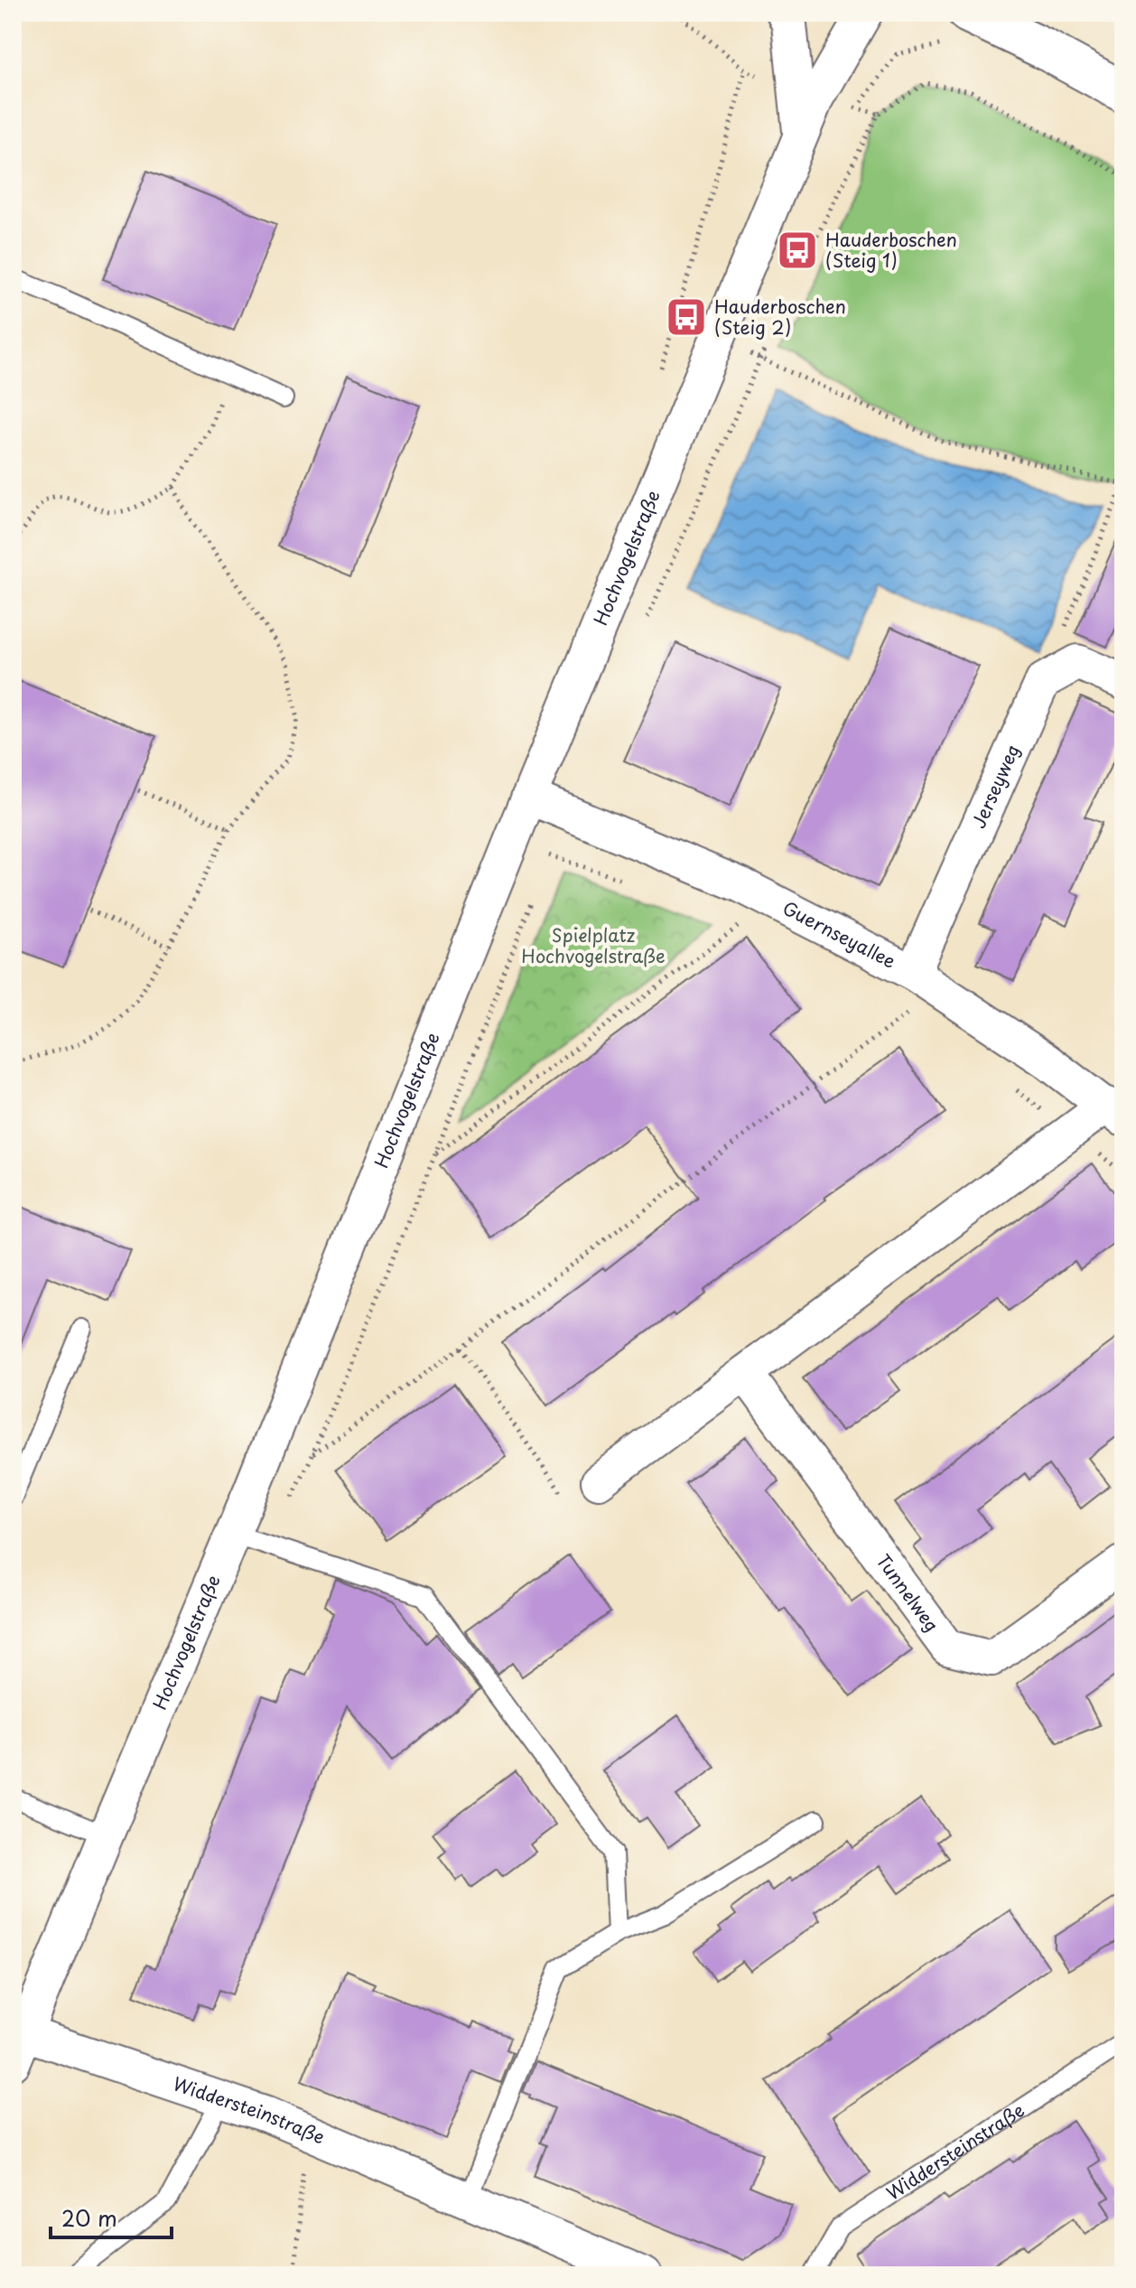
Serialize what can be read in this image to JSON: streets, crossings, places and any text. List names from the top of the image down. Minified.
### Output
{"streets":{"street":["Hochvogelstraße","Jerseyweg","Guernseyallee","Tunnelweg","Widdersteinstraße"]},"crossings":[["Hochvogelstraße","Guernseyallee"],["Hochvogelstraße","Widdersteinstraße"],["Jerseyweg","Guernseyallee"]],"parks":["Spielplatz Hochvogelstraße"],"places":{"bus stop":["Hauderboschen (Steig 1)","Hauderboschen (Steig 2)"]},"scale_bar":"20 m"}
